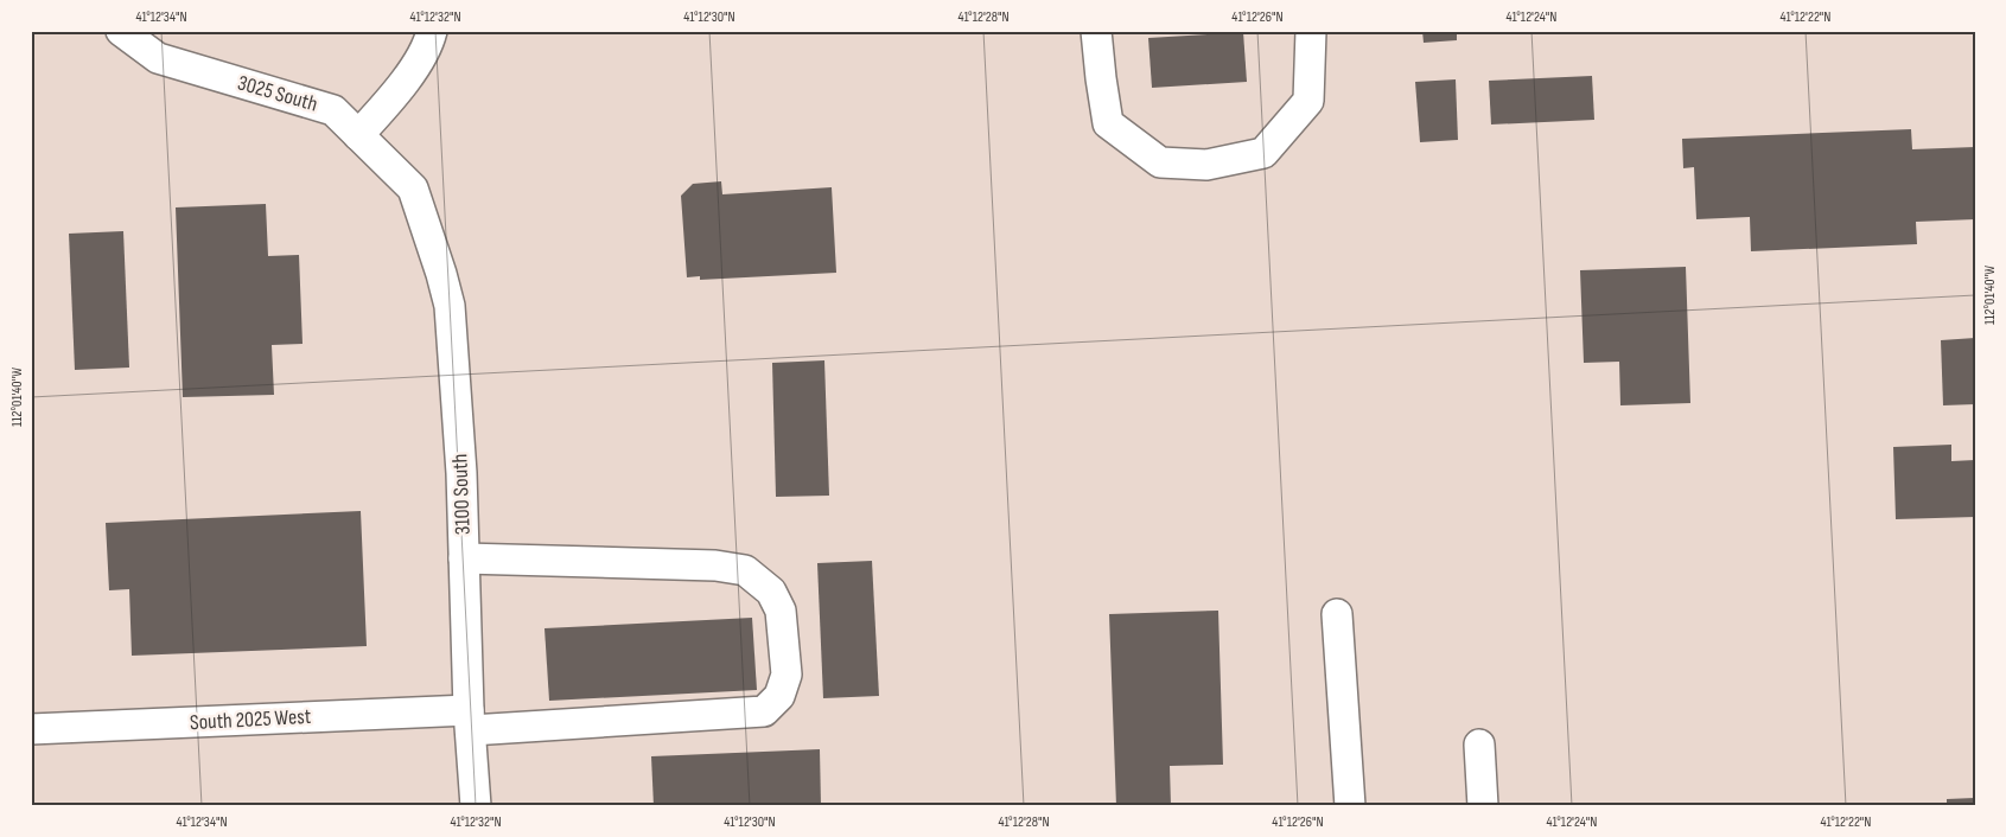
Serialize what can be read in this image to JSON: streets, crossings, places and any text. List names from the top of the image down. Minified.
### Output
{"streets":{"street":["3025 South","3100 South","South 2025 West"]},"crossings":[["3025 South","3100 South"],["3100 South","South 2025 West"]],"coordinates":["41°12'34\"N","41°12'32\"N","41°12'30\"N","41°12'28\"N","41°12'26\"N","41°12'24\"N","41°12'22\"N","112°01'40\"W"]}
